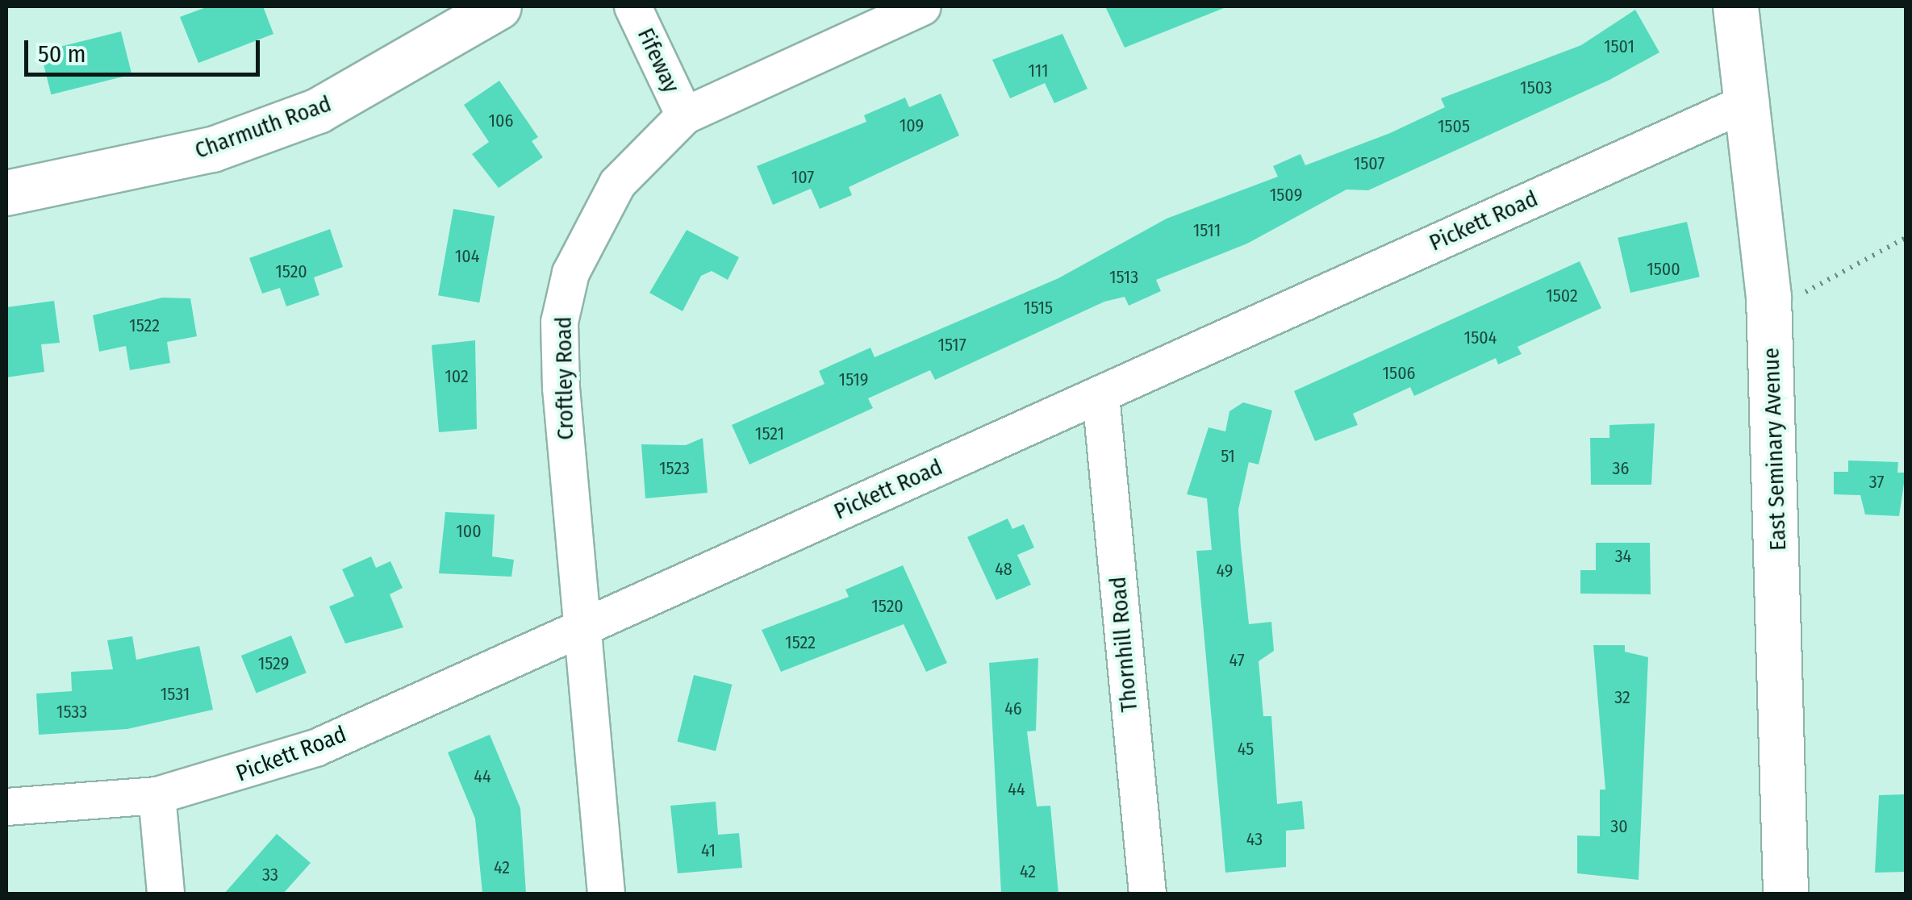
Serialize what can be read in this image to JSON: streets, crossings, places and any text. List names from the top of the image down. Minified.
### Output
{"streets":{"street":["Fifeway","Charmuth Road","Pickett Road","Croftley Road","East Seminary Avenue","Thornhill Road"]},"crossings":[["Fifeway","Croftley Road"],["Pickett Road","Croftley Road"],["Pickett Road","East Seminary Avenue"],["Pickett Road","Thornhill Road"]],"house_numbers":["1501","111","1503","106","109","1505","1507","107","1509","1511","104","1500","1520","1513","1502","1515","1522","1504","1517","1506","102","1519","1521","51","1523","36","37","100","34","48","49","1520","1522","47","1529","1531","32","46","1533","45","44","44","30","43","41","42","42","33"],"scale_bar":"50 m"}
